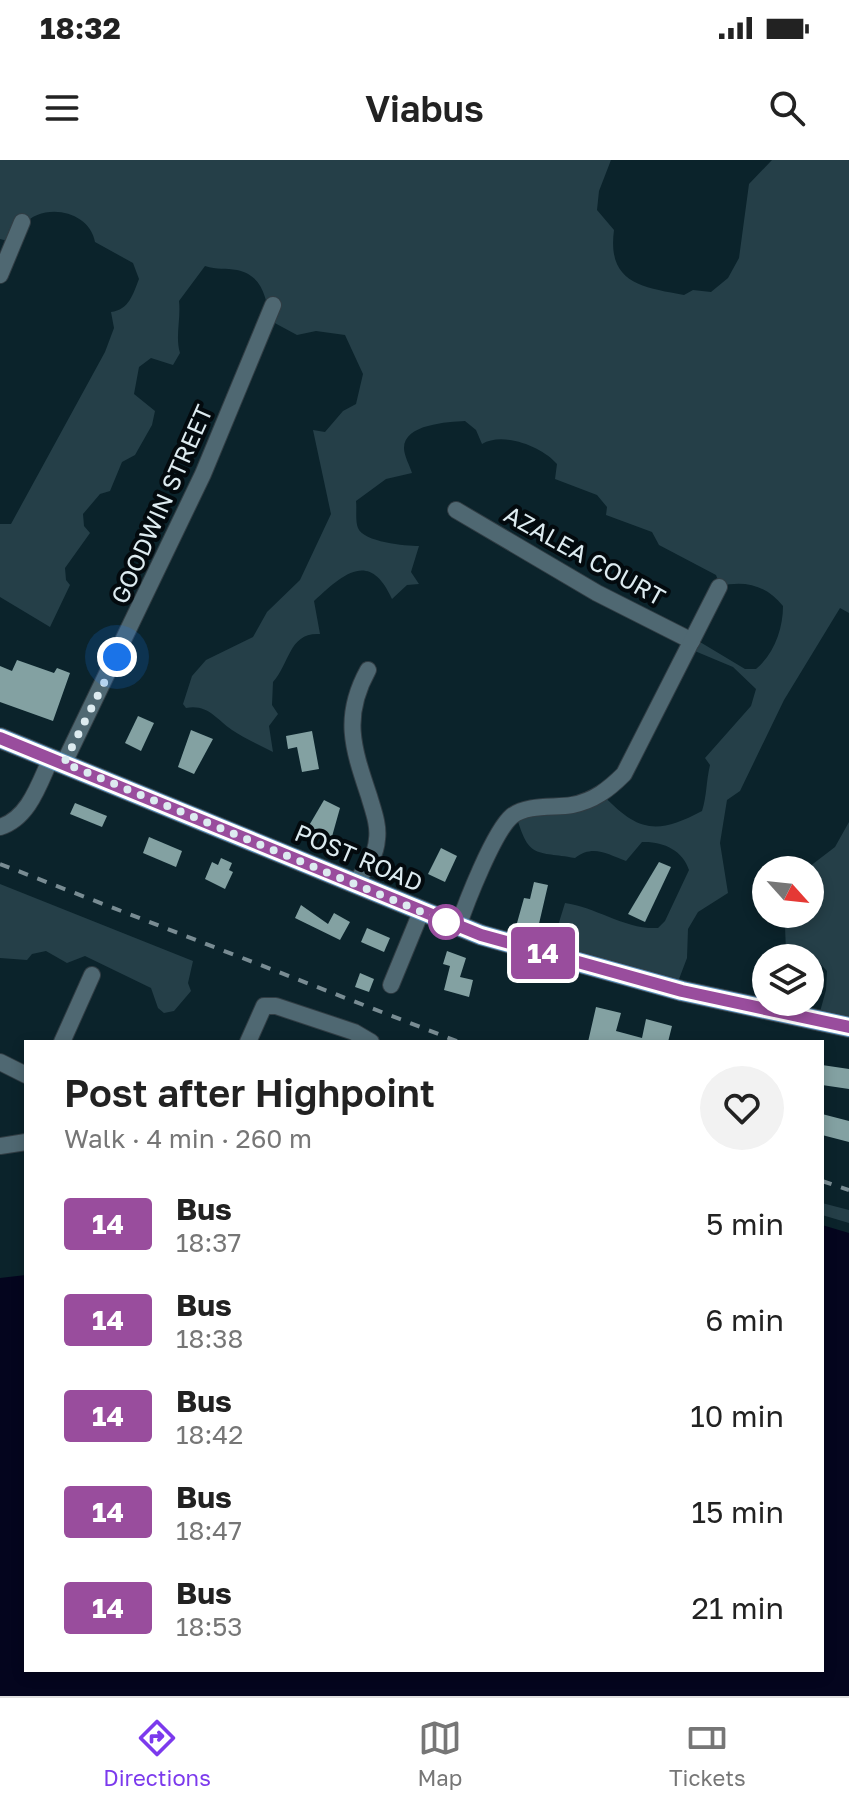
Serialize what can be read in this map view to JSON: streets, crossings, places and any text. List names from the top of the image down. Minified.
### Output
{"streets":{"main road":["POST ROAD"],"street":["GOODWIN STREET","AZALEA COURT"]},"crossings":[["GOODWIN STREET","POST ROAD"]],"lines":["bus line 14"],"north":"bottom right","page":{"status":"18:32","header":"Viabus","on_map":"14","heading":["Post after Highpoint","Walk · 4 min · 260 m"],"list":[{"mark":"14","name":"Bus","note":"18:37","value":"5 min"},{"mark":"14","name":"Bus","note":"18:38","value":"6 min"},{"mark":"14","name":"Bus","note":"18:42","value":"10 min"},{"mark":"14","name":"Bus","note":"18:47","value":"15 min"},{"mark":"14","name":"Bus","note":"18:53","value":"21 min"}],"tabs":["Directions","Map","Tickets"]}}
